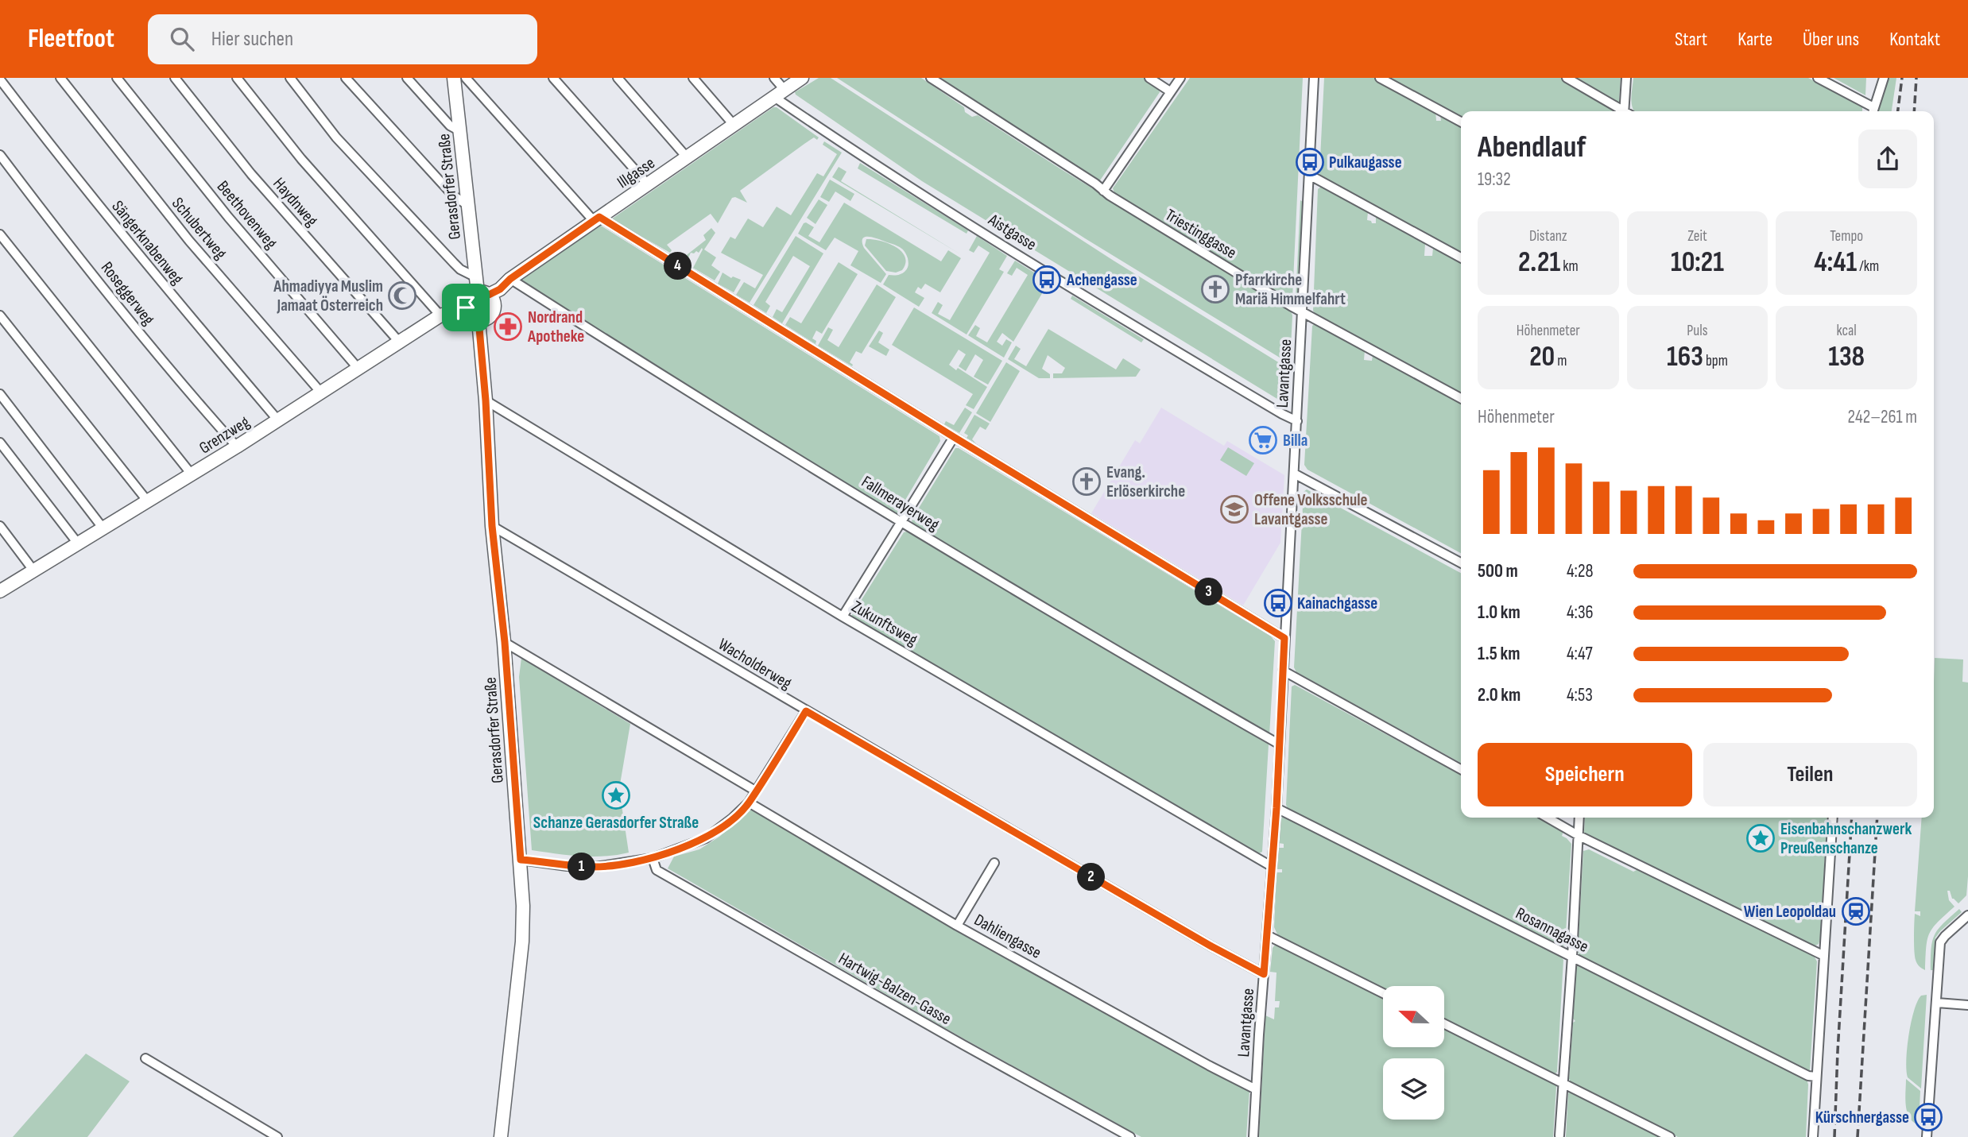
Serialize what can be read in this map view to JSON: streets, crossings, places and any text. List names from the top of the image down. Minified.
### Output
{"streets":{"main road":["Illgasse","Gerasdorfer Straße","Grenzweg"],"street":["Haydnweg","Beethovenweg","Schubertweg","Aistgasse","Triestinggasse","Sängerknabenweg","Roseggerweg","Lavantgasse","Fallmerayerweg","Zukunftsweg","Wacholderweg","Rosannagasse","Dahliengasse","Hartwig-Balzen-Gasse"]},"crossings":[["Illgasse","Gerasdorfer Straße"],["Illgasse","Aistgasse"],["Illgasse","Grenzweg"],["Illgasse","Fallmerayerweg"],["Gerasdorfer Straße","Grenzweg"],["Gerasdorfer Straße","Zukunftsweg"],["Gerasdorfer Straße","Wacholderweg"],["Haydnweg","Grenzweg"],["Beethovenweg","Grenzweg"],["Schubertweg","Grenzweg"],["Aistgasse","Lavantgasse"],["Triestinggasse","Lavantgasse"],["Sängerknabenweg","Grenzweg"],["Roseggerweg","Grenzweg"],["Lavantgasse","Fallmerayerweg"],["Lavantgasse","Zukunftsweg"],["Lavantgasse","Wacholderweg"],["Lavantgasse","Rosannagasse"],["Lavantgasse","Dahliengasse"]],"places":{"bus stop":["Pulkaugasse","Achengasse","Kainachgasse","Kürschnergasse"],"church":["Pfarrkirche Mariä Himmelfahrt","Evang. Erlöserkirche"],"mosque":["Ahmadiyya Muslim Jamaat Österreich"],"pharmacy":["Nordrand Apotheke"],"supermarket":["Billa"],"school or university":["Offene Volksschule Lavantgasse"],"place":["Schanze Gerasdorfer Straße","Eisenbahnschanzwerk Preußenschanze"],"station":["Wien Leopoldau"]},"north":"left","page":{"header":"Fleetfoot","search":"Hier suchen","nav":["Start","Karte","Über uns","Kontakt"],"heading":["Abendlauf","19:32"],"stats":[["Distanz","2.21 km"],["Zeit","10:21"],["Tempo","4:41 /km"],["Höhenmeter","20 m"],["Puls","163 bpm"],["kcal","138"]],"pins":["4","3","1","2"],"chart":["Höhenmeter","242–261 m"],"list":[{"name":"500 m","note":"4:28"},{"name":"1.0 km","note":"4:36"},{"name":"1.5 km","note":"4:47"},{"name":"2.0 km","note":"4:53"}],"buttons":["Speichern","Teilen"]}}
